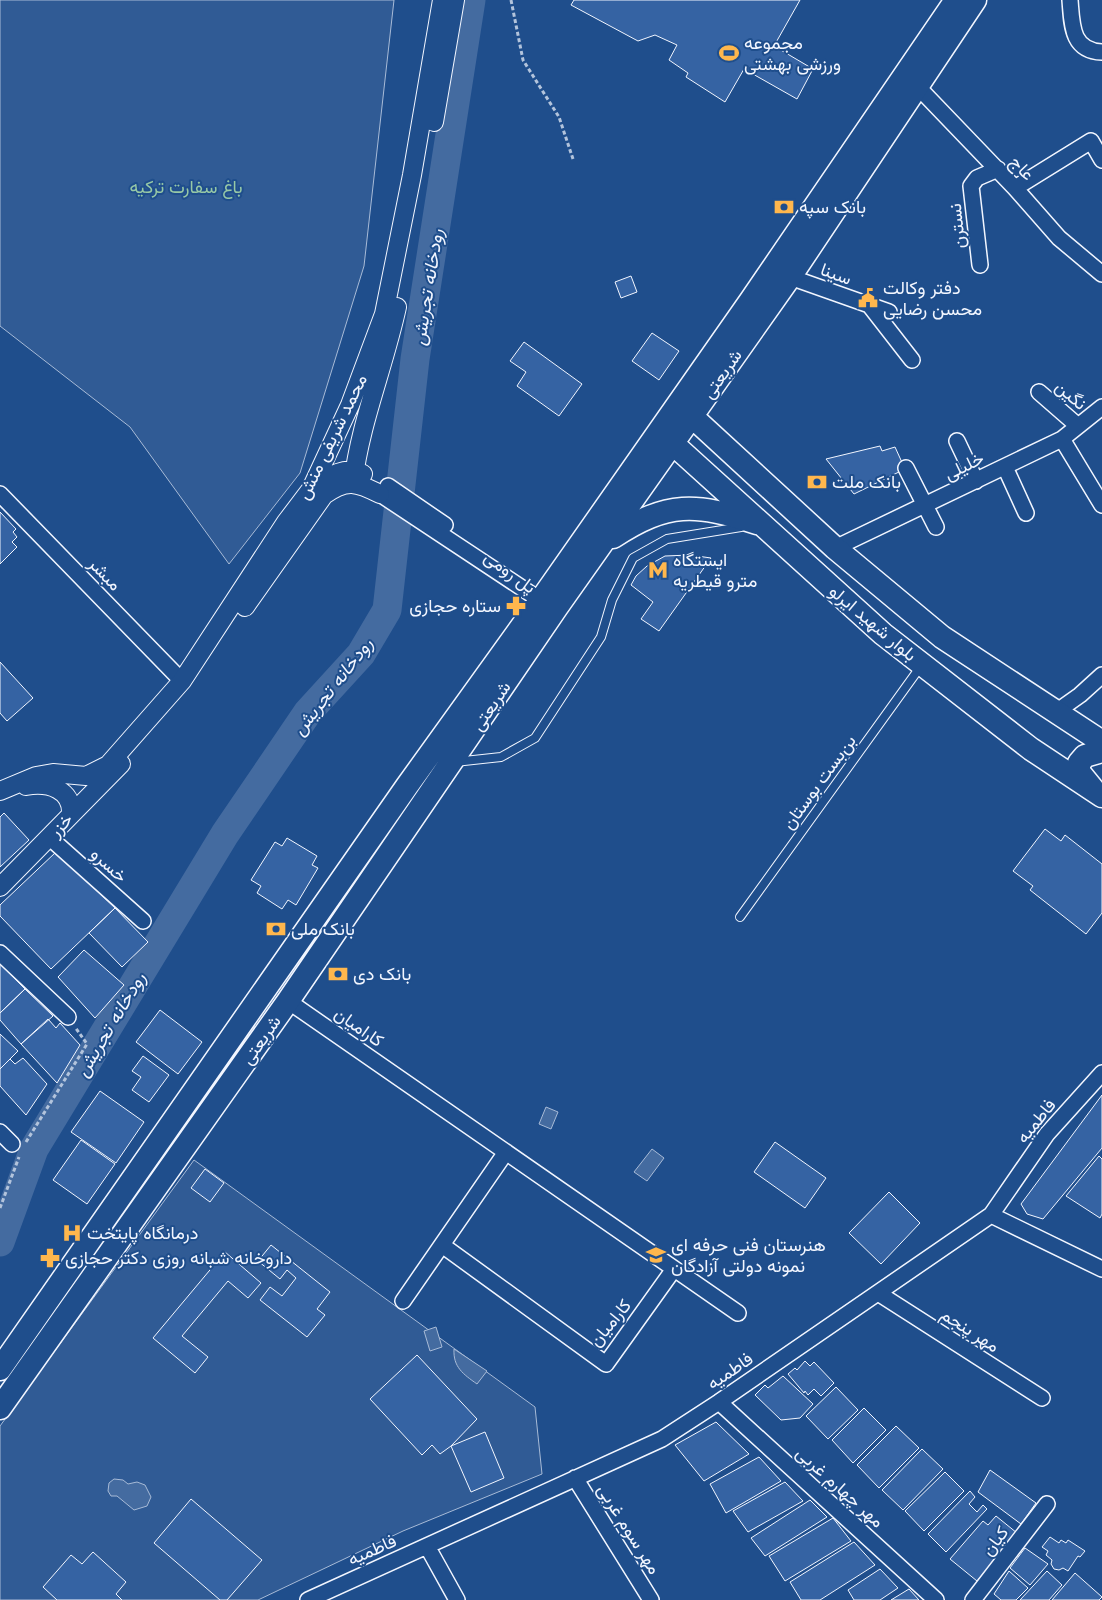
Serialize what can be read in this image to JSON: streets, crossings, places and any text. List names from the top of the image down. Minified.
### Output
{"streets":{"main road":["شریعتی","بلوار شهید ایرلو"],"street":["عاج","نسترن","سینا","نگین","محمد شریفی منش","خلیلی","پل رومی","مبشر","خزر","خسرو","کارامیان","فاطمیه","مهر پنجم","مهر چهارم غربی","مهر سوم غربی","کیان"],"lane":["بن‌بست بوستان"]},"crossings":[["عاج","نسترن"],["عاج","شریعتی"],["سینا","شریعتی"],["شریعتی","پل رومی"],["شریعتی","بلوار شهید ایرلو"],["شریعتی","کارامیان"],["نگین","خلیلی"],["محمد شریفی منش","پل رومی"],["محمد شریفی منش","مبشر"],["محمد شریفی منش","خزر"],["خلیلی","بلوار شهید ایرلو"],["بلوار شهید ایرلو","بن‌بست بوستان"],["خزر","خسرو"],["فاطمیه","مهر پنجم"],["فاطمیه","مهر چهارم غربی"],["فاطمیه","مهر سوم غربی"]],"water":["رودخانه تجریش"],"parks":["باغ سفارت ترکیه"],"places":{"sports":["مجموعه ورزشی بهشتی"],"bank":["بانک سپه","بانک ملت","بانک ملی","بانک دی"],"public building":["دفتر وکالت محسن رضایی"],"metro station":["ایستگاه مترو قیطریه"],"pharmacy":["ستاره حجازی","داروخانه شبانه روزی دکتر حجازی"],"hospital":["درمانگاه پایتخت"],"school or university":["هنرستان فنی حرفه ای نمونه دولتی آزادگان"]}}
